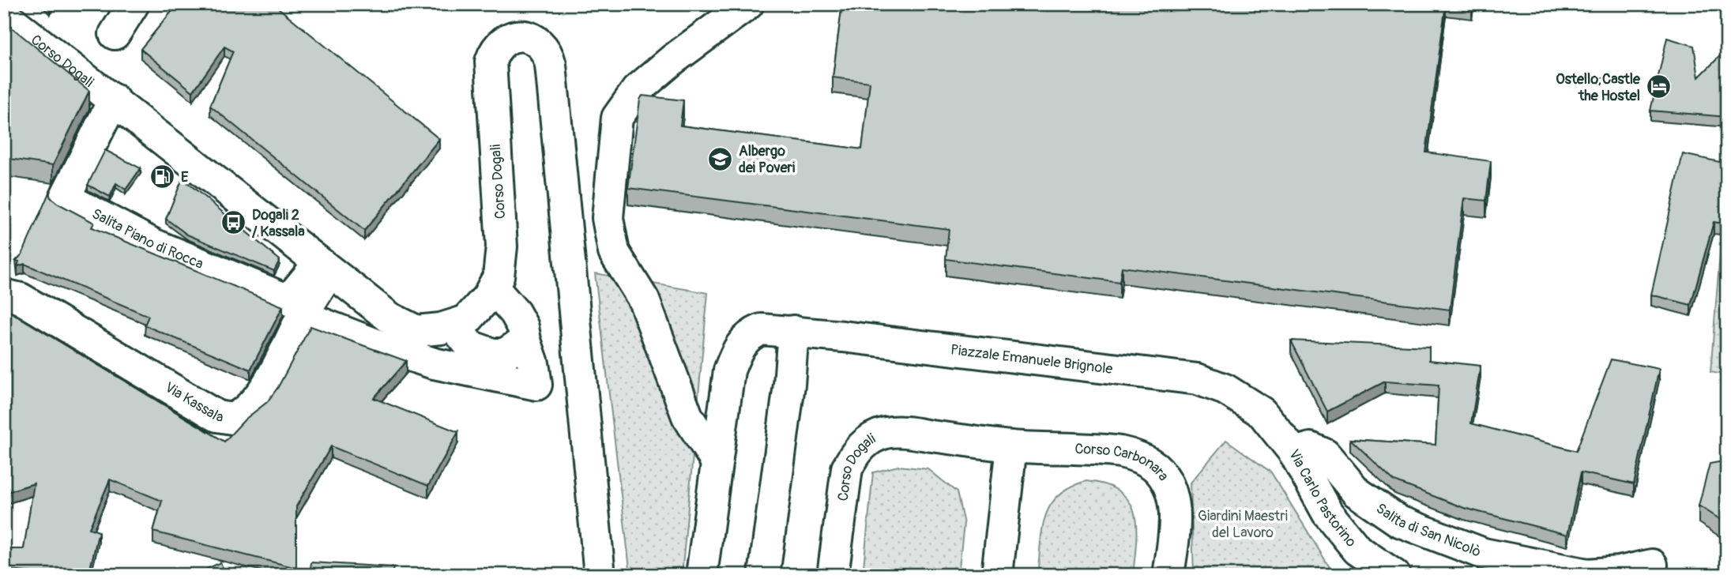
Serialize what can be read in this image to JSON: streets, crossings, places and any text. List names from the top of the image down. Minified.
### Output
{"streets":{"street":["Corso Dogali","Salita Piano di Rocca","Piazzale Emanuele Brignole","Via Kassala","Corso Carbonara","Via Carlo Pastorino","Salita di San Nicolò"]},"crossings":[["Corso Dogali","Salita Piano di Rocca"],["Corso Dogali","Via Kassala"],["Corso Dogali","Corso Carbonara"],["Salita Piano di Rocca","Via Kassala"],["Piazzale Emanuele Brignole","Via Carlo Pastorino"],["Via Carlo Pastorino","Salita di San Nicolò"]],"parks":["Giardini Maestri del Lavoro"],"places":{"hotel":["Ostello;Castle the Hostel"],"school or university":["Albergo dei Poveri"],"fuel station":["E"],"bus stop":["Dogali 2 / Kassala"]}}
